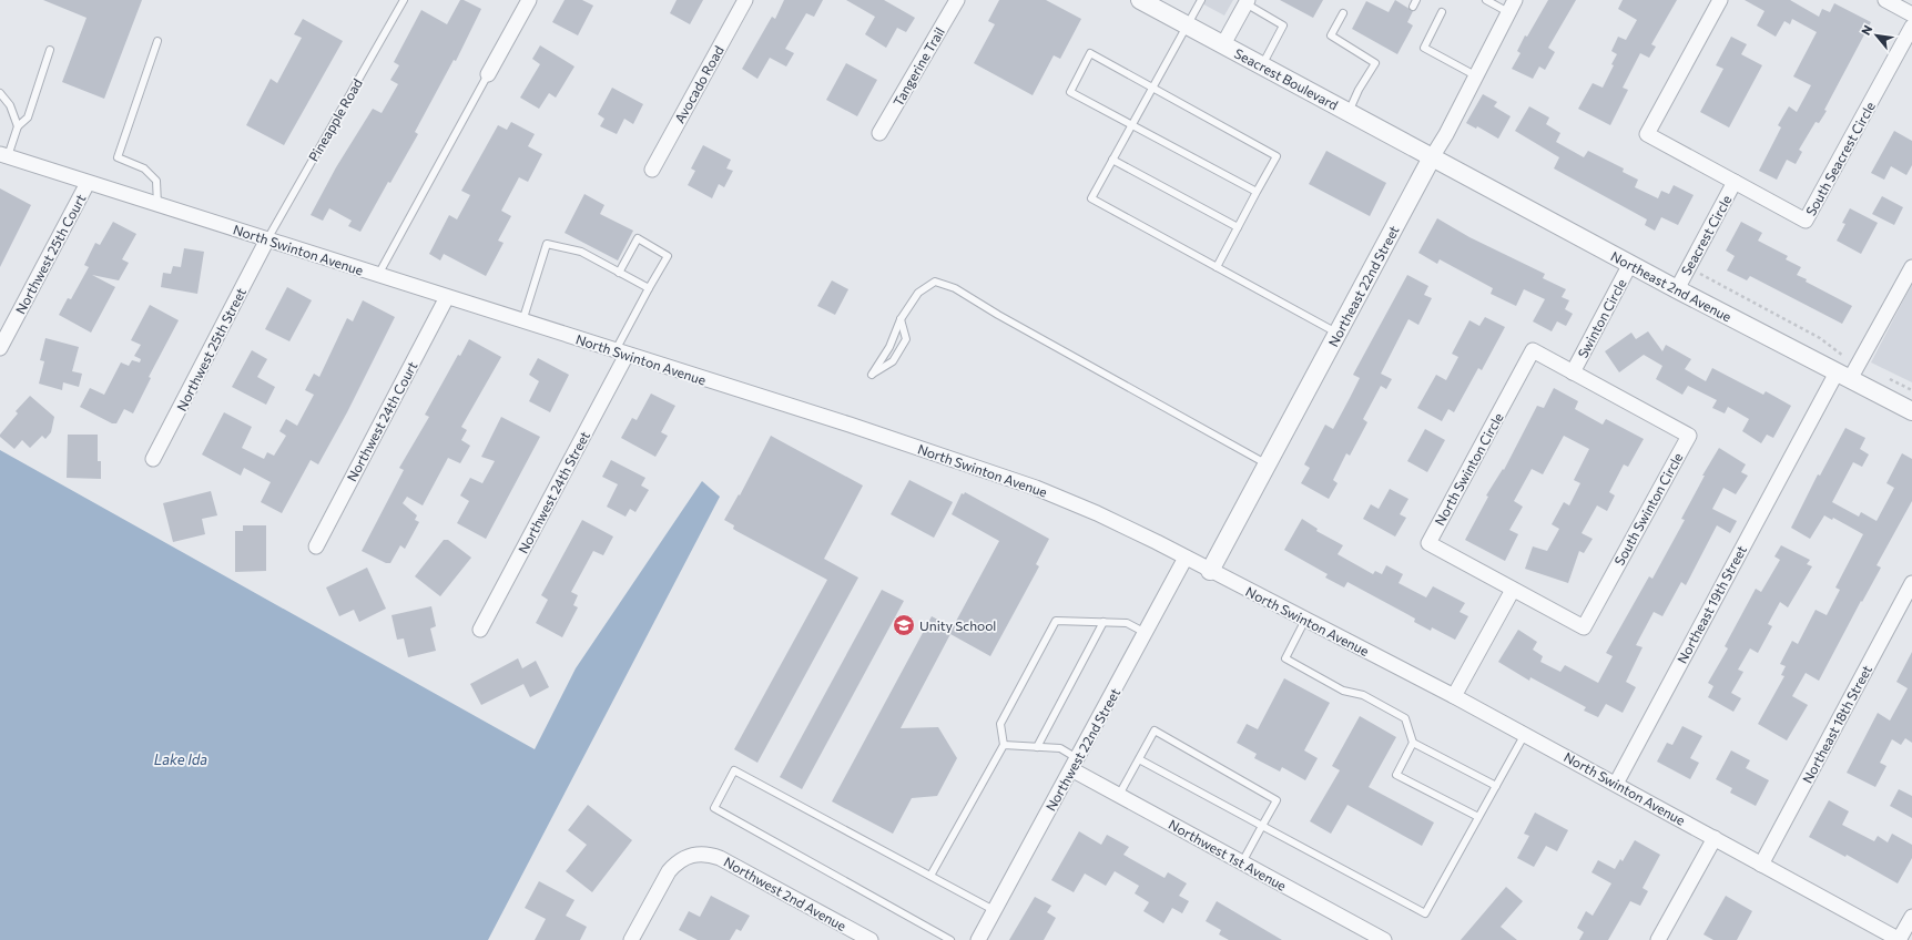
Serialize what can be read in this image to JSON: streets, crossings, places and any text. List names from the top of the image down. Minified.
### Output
{"streets":{"street":["Tangerine Trail","Seacrest Boulevard","Avocado Road","South Seacrest Circle","Seacrest Circle","North Swinton Avenue","Northwest 25th Court","Northeast 22nd Street","Northeast 2nd Avenue","Swinton Circle","Northwest 25th Street","Northwest 24th Court","North Swinton Circle","Northwest 24th Street","South Swinton Circle","Northeast 19th Street","Northeast 18th Street","Northwest 22nd Street","Northwest 1st Avenue","Northwest 2nd Avenue"],"lane":["Pineapple Road"]},"crossings":[["Seacrest Boulevard","Northeast 22nd Street"],["Seacrest Boulevard","Northeast 2nd Avenue"],["Pineapple Road","North Swinton Avenue"],["Pineapple Road","Northwest 25th Street"],["South Seacrest Circle","Seacrest Circle"],["Seacrest Circle","Northeast 2nd Avenue"],["North Swinton Avenue","Northwest 25th Court"],["North Swinton Avenue","Northeast 22nd Street"],["North Swinton Avenue","Northwest 25th Street"],["North Swinton Avenue","Northwest 24th Court"],["North Swinton Avenue","Northwest 24th Street"],["North Swinton Avenue","Northeast 19th Street"],["North Swinton Avenue","Northeast 18th Street"],["North Swinton Avenue","Northwest 22nd Street"],["Northeast 22nd Street","Northeast 2nd Avenue"],["Northeast 2nd Avenue","Swinton Circle"],["Northeast 2nd Avenue","Northeast 19th Street"],["Swinton Circle","North Swinton Circle"],["Swinton Circle","South Swinton Circle"],["North Swinton Circle","South Swinton Circle"],["Northwest 22nd Street","Northwest 1st Avenue"]],"water":["Lake Ida"],"places":{"school or university":["Unity School"]},"north":"top left"}
